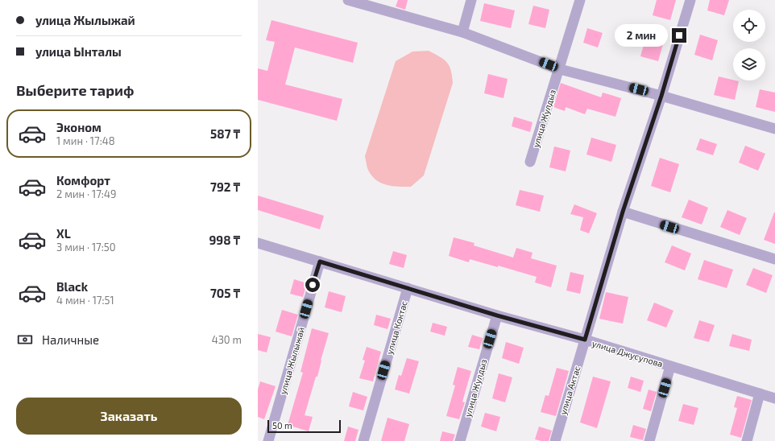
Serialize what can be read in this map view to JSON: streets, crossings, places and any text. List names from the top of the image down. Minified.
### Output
{"streets":{"street":["улица Жулдыз","улица Коктас","улица Джусупова","улица Жылыжай","улица Актас"]},"crossings":[["улица Жулдыз","улица Джусупова"],["улица Коктас","улица Джусупова"],["улица Джусупова","улица Жылыжай"],["улица Джусупова","улица Актас"]],"scale_bar":"50 m","page":{"banner":["улица Жылыжай","улица Ынталы"],"bubble":"2 мин","heading":"Выберите тариф","list":[{"name":"Эконом","note":"1 мин · 17:48","value":"587 ₸"},{"name":"Комфорт","note":"2 мин · 17:49","value":"792 ₸"},{"name":"XL","note":"3 мин · 17:50","value":"998 ₸"},{"name":"Black","note":"4 мин · 17:51","value":"705 ₸"}],"pay":["Наличные","430 m"],"buttons":"Заказать","scale":"50 m"}}
